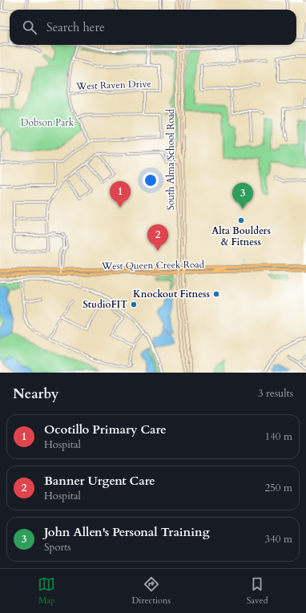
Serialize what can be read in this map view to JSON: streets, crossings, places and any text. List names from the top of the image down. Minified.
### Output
{"streets":{"main road":["South Alma School Road","West Queen Creek Road"],"street":["West Raven Drive"]},"crossings":[["South Alma School Road","West Queen Creek Road"]],"parks":["Dobson Park"],"places":["Alta Boulders & Fitness","Knockout Fitness","StudioFIT"],"page":{"search":"Search here","pins":["1","3","2"],"heading":["Nearby","3 results"],"list":[{"mark":"1","name":"Ocotillo Primary Care","note":"Hospital","value":"140 m"},{"mark":"2","name":"Banner Urgent Care","note":"Hospital","value":"250 m"},{"mark":"3","name":"John Allen's Personal Training","note":"Sports","value":"340 m"}],"nav":["Map","Directions","Saved"]}}
